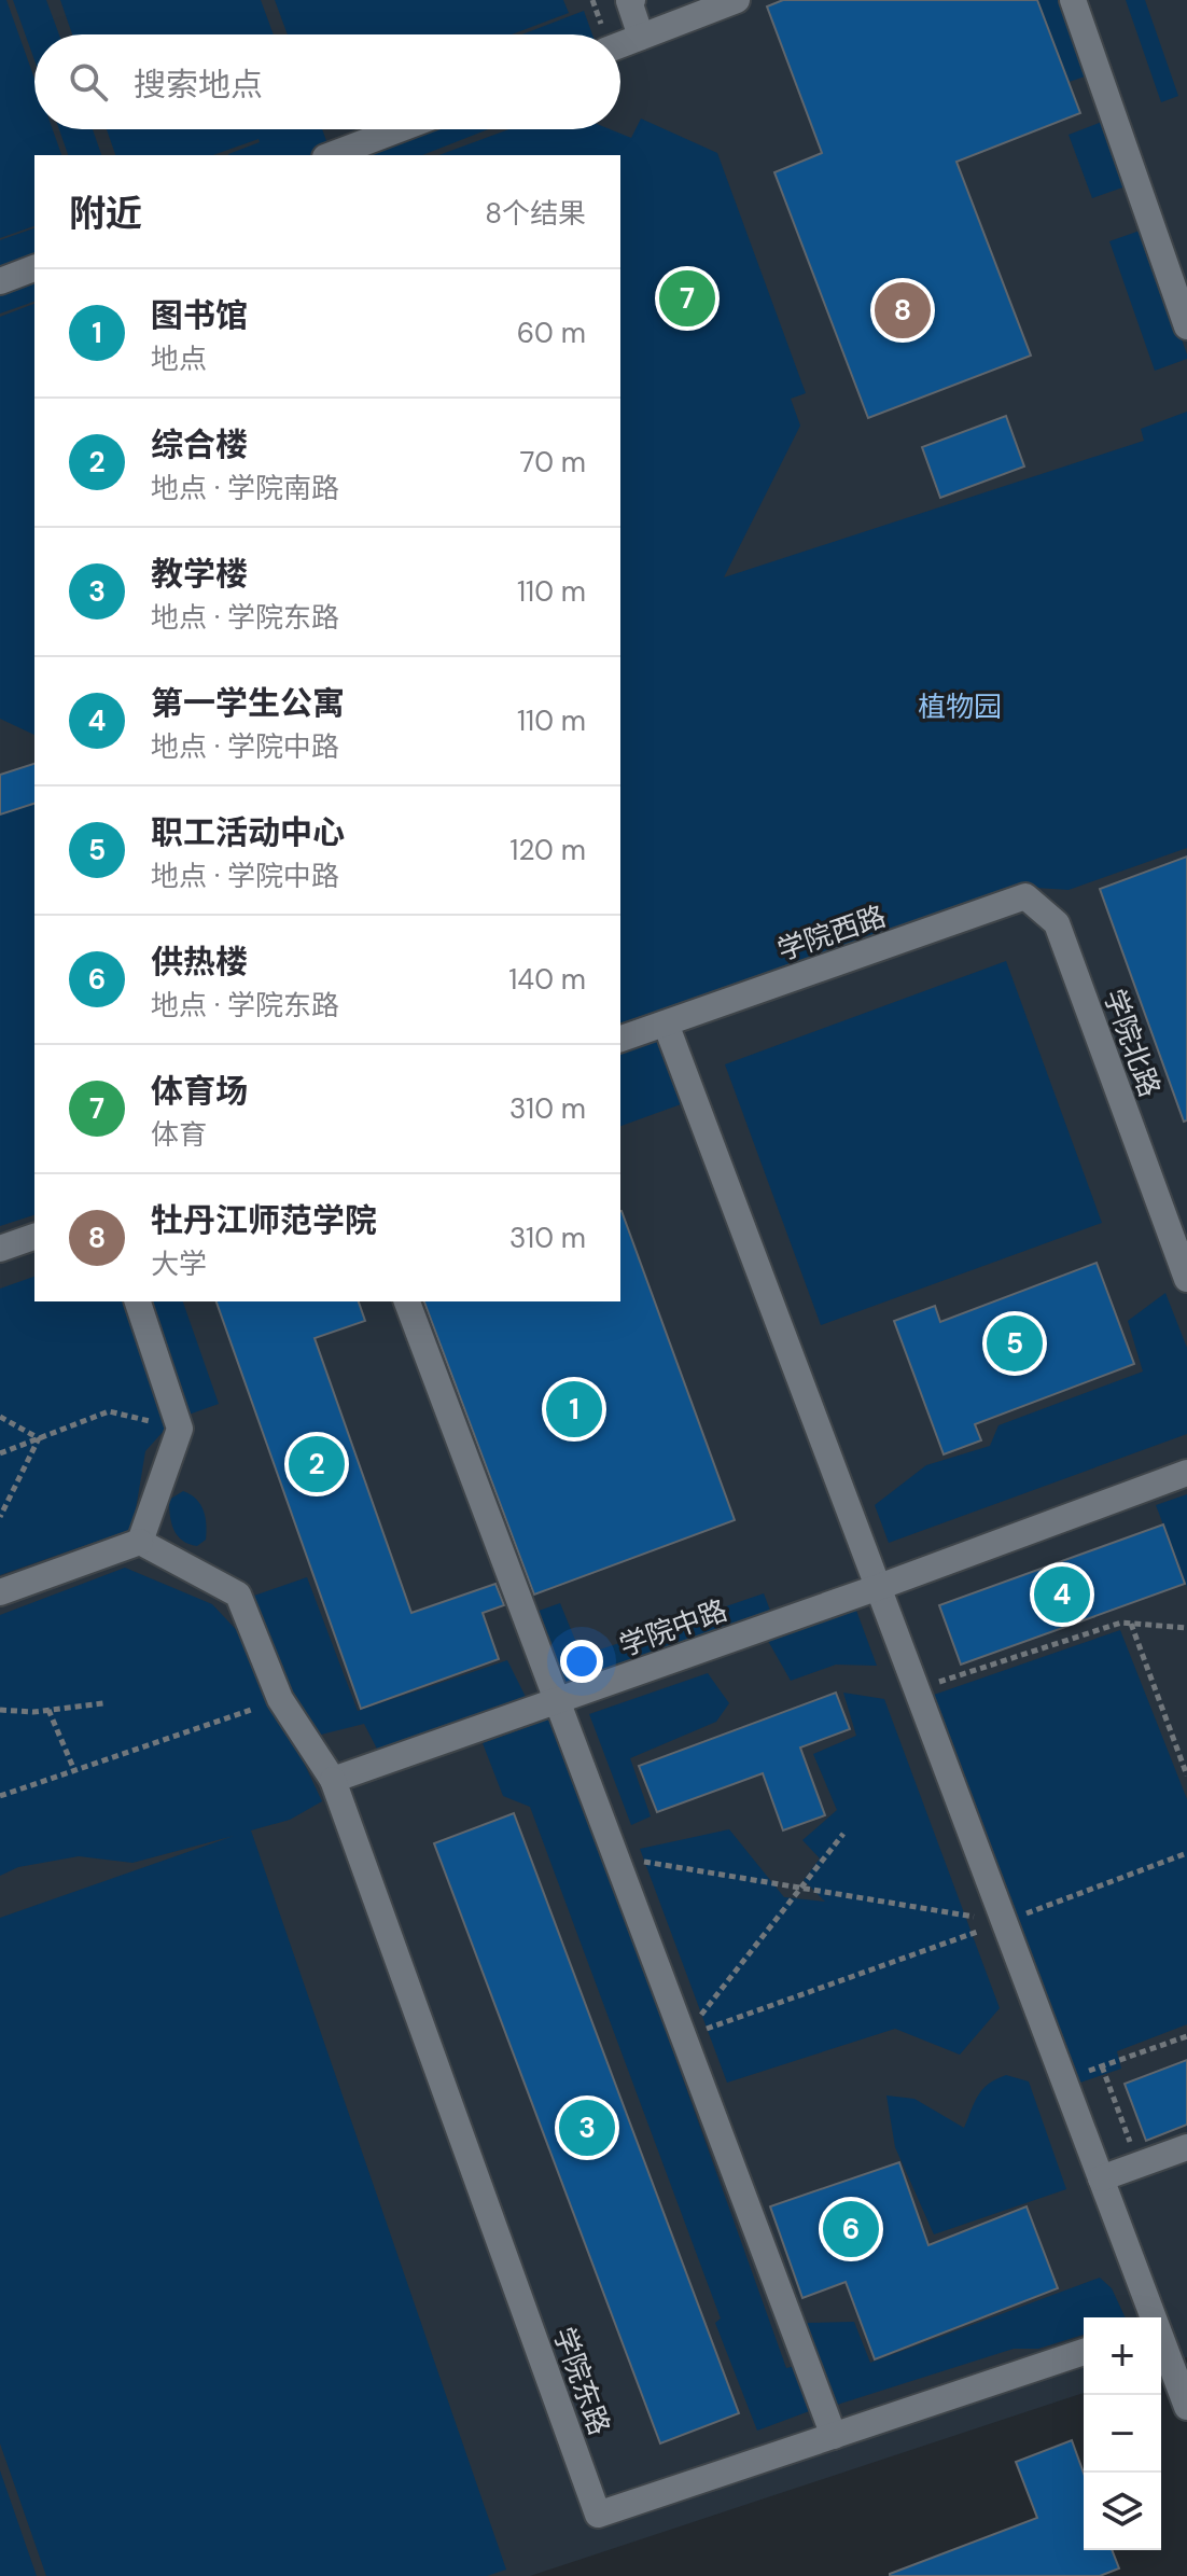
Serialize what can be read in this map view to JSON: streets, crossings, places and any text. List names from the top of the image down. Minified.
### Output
{"streets":{"street":["学院西路","学院北路","学院中路","学院东路"]},"crossings":[["学院西路","学院北路"],["学院中路","学院东路"]],"parks":["植物园"],"page":{"search":"搜索地点","heading":["附近","8个结果"],"pins":["7","8","5","1","2","4","3","6"],"list":[{"mark":"1","name":"图书馆","note":"地点","value":"60 m"},{"mark":"2","name":"综合楼","note":"地点 · 学院南路","value":"70 m"},{"mark":"3","name":"教学楼","note":"地点 · 学院东路","value":"110 m"},{"mark":"4","name":"第一学生公寓","note":"地点 · 学院中路","value":"110 m"},{"mark":"5","name":"职工活动中心","note":"地点 · 学院中路","value":"120 m"},{"mark":"6","name":"供热楼","note":"地点 · 学院东路","value":"140 m"},{"mark":"7","name":"体育场","note":"体育","value":"310 m"},{"mark":"8","name":"牡丹江师范学院","note":"大学","value":"310 m"}],"map_buttons":["+","−"]}}
